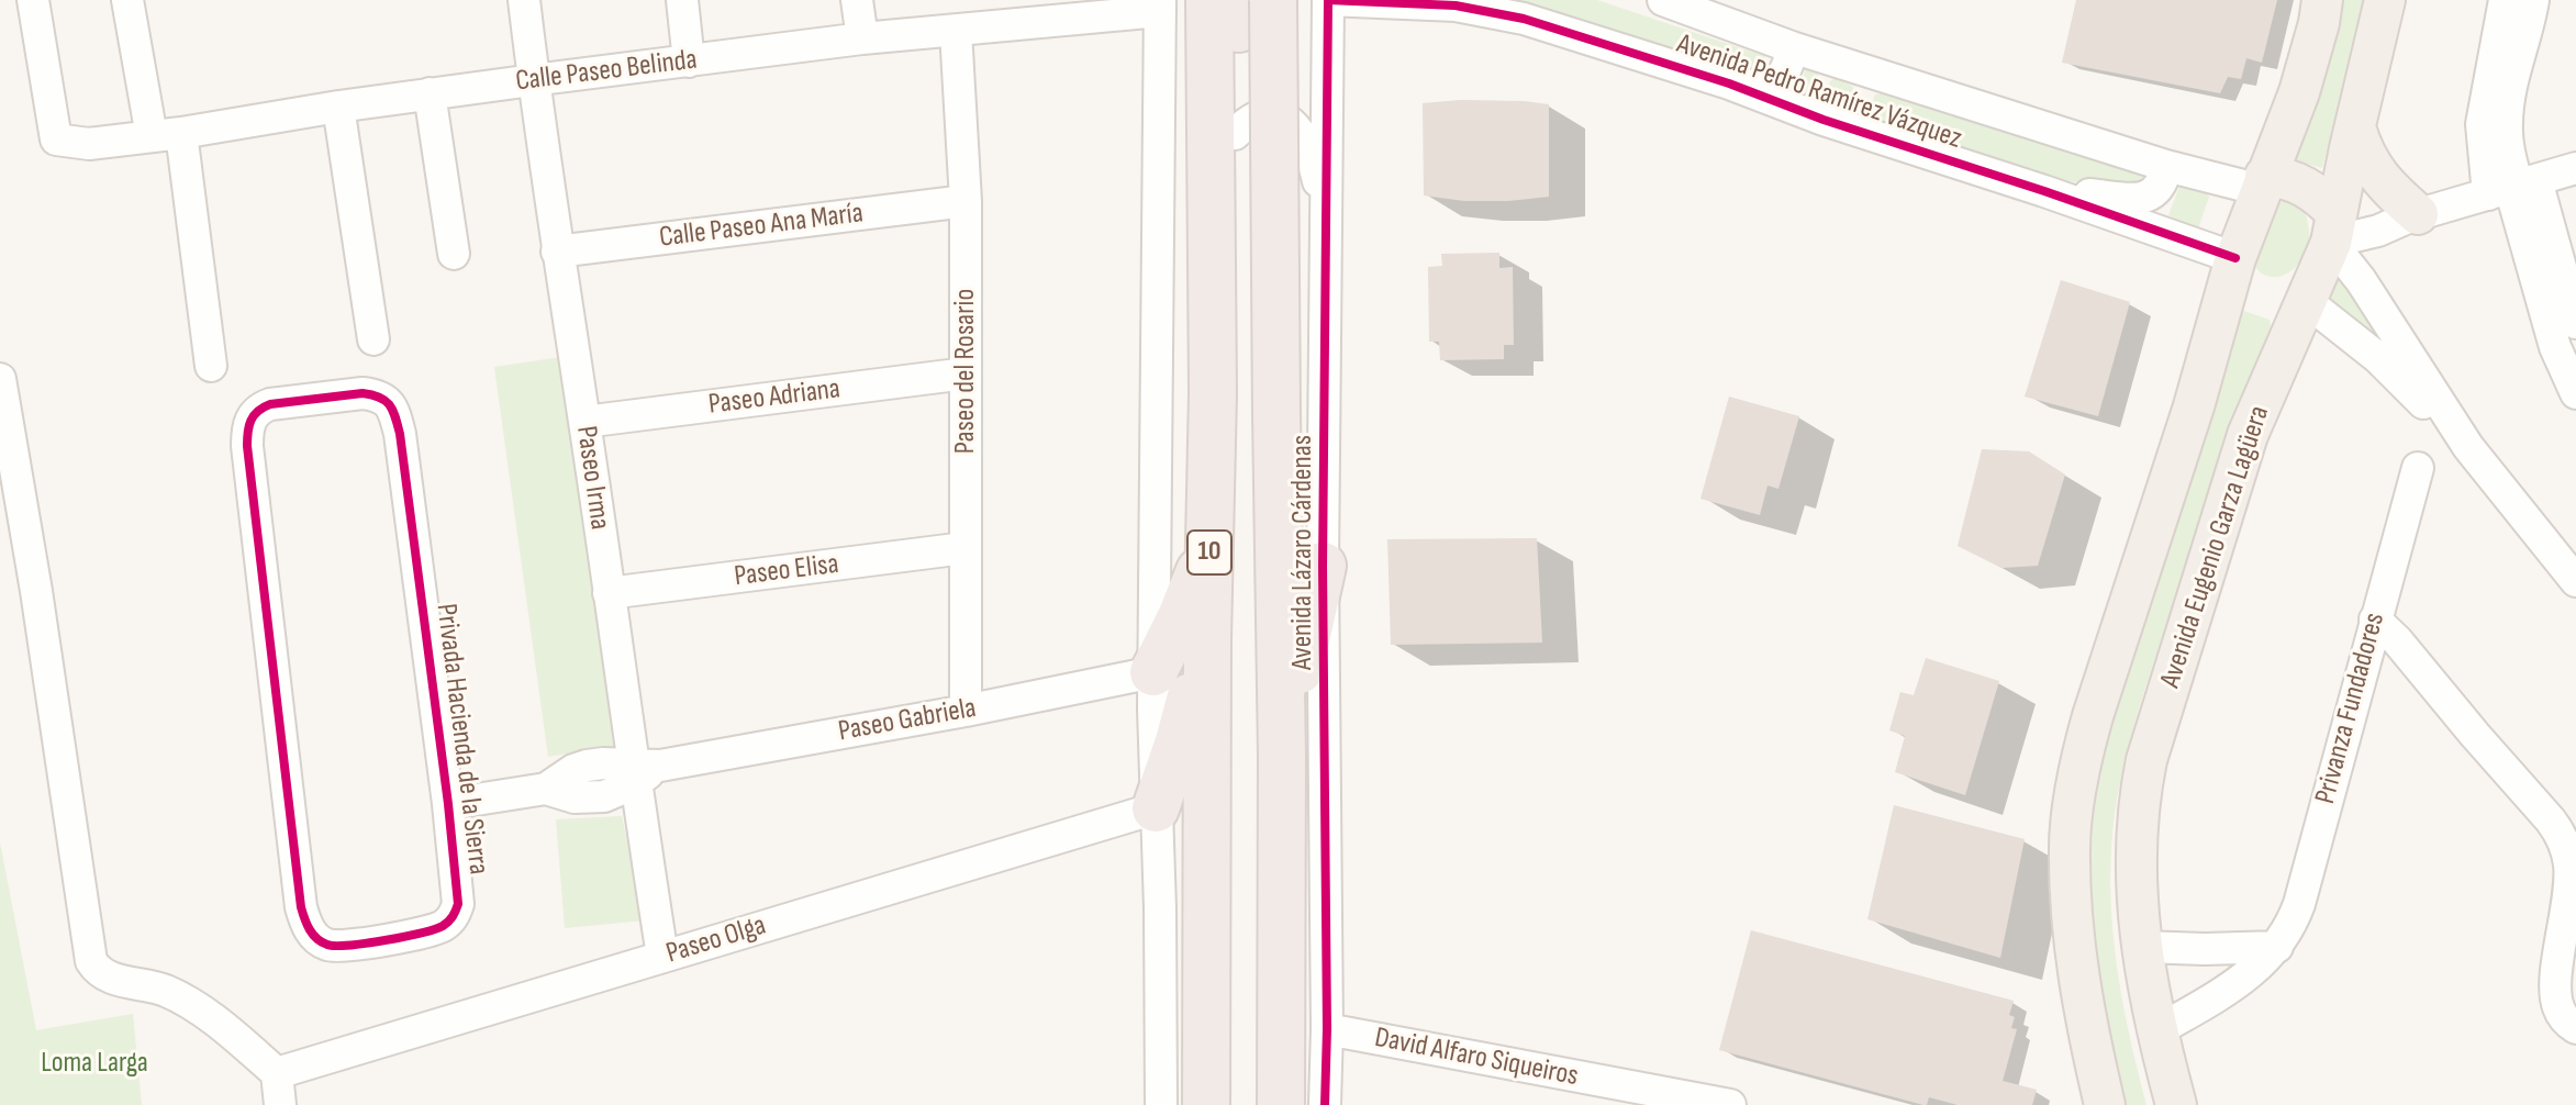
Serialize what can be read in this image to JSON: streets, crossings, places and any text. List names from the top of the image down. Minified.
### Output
{"streets":{"highway":["10","Avenida Lázaro Cárdenas"],"main road":["Avenida Eugenio Garza Lagüera"],"street":["Calle Paseo Belinda","Avenida Pedro Ramírez Vázquez","Calle Paseo Ana María","Paseo del Rosario","Paseo Adriana","Paseo Irma","Paseo Elisa","Privanza Fundadores","Paseo Gabriela","Privada Hacienda de la Sierra","Paseo Olga","David Alfaro Siqueiros"]},"crossings":[["Calle Paseo Belinda","Paseo del Rosario"],["Calle Paseo Belinda","Paseo Irma"],["Avenida Pedro Ramírez Vázquez","Avenida Lázaro Cárdenas"],["Calle Paseo Ana María","Paseo del Rosario"],["Calle Paseo Ana María","Paseo Irma"],["Paseo del Rosario","Paseo Adriana"],["Paseo del Rosario","Paseo Elisa"],["Paseo del Rosario","Paseo Gabriela"],["Paseo Adriana","Paseo Irma"],["Paseo Irma","Paseo Elisa"],["Paseo Irma","Paseo Gabriela"],["Paseo Irma","Paseo Olga"],["Avenida Eugenio Garza Lagüera","Privanza Fundadores"],["10","Avenida Lázaro Cárdenas"],["Avenida Lázaro Cárdenas","David Alfaro Siqueiros"],["Paseo Gabriela","Privada Hacienda de la Sierra"]],"parks":["Loma Larga"]}
